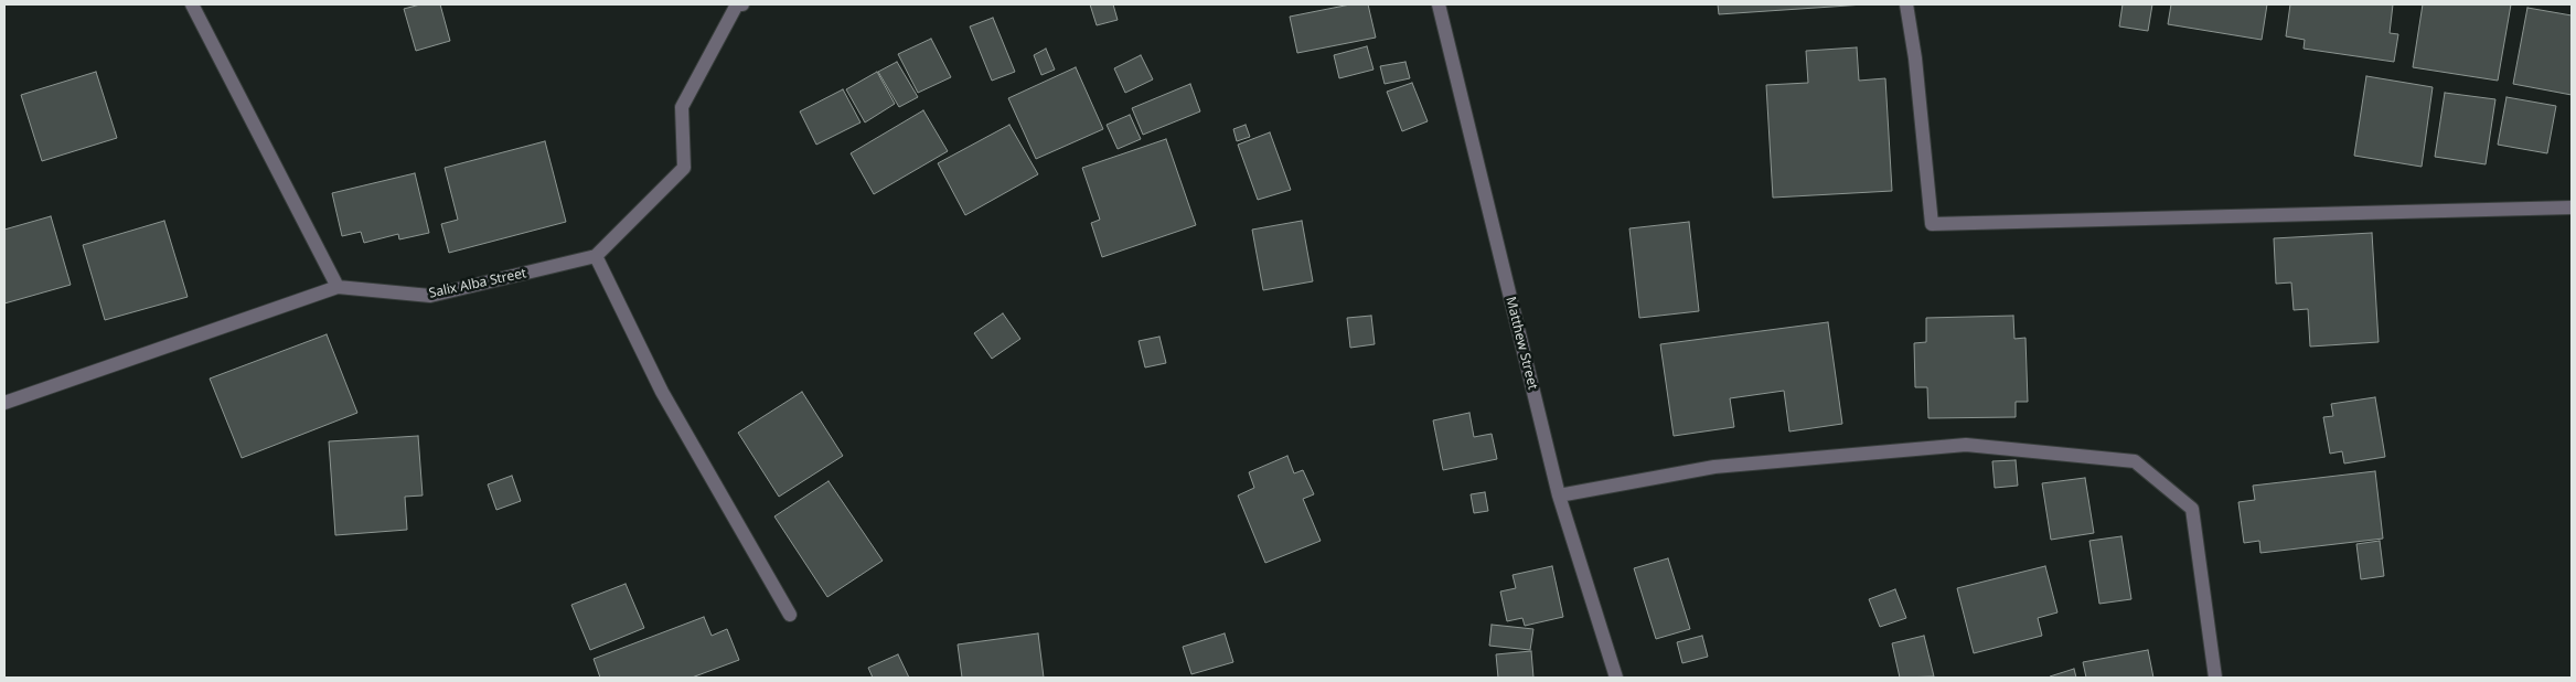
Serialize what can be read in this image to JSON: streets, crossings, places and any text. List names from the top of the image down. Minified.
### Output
{"streets":{"street":["Salix Alba Street","Matthew Street"]}}
